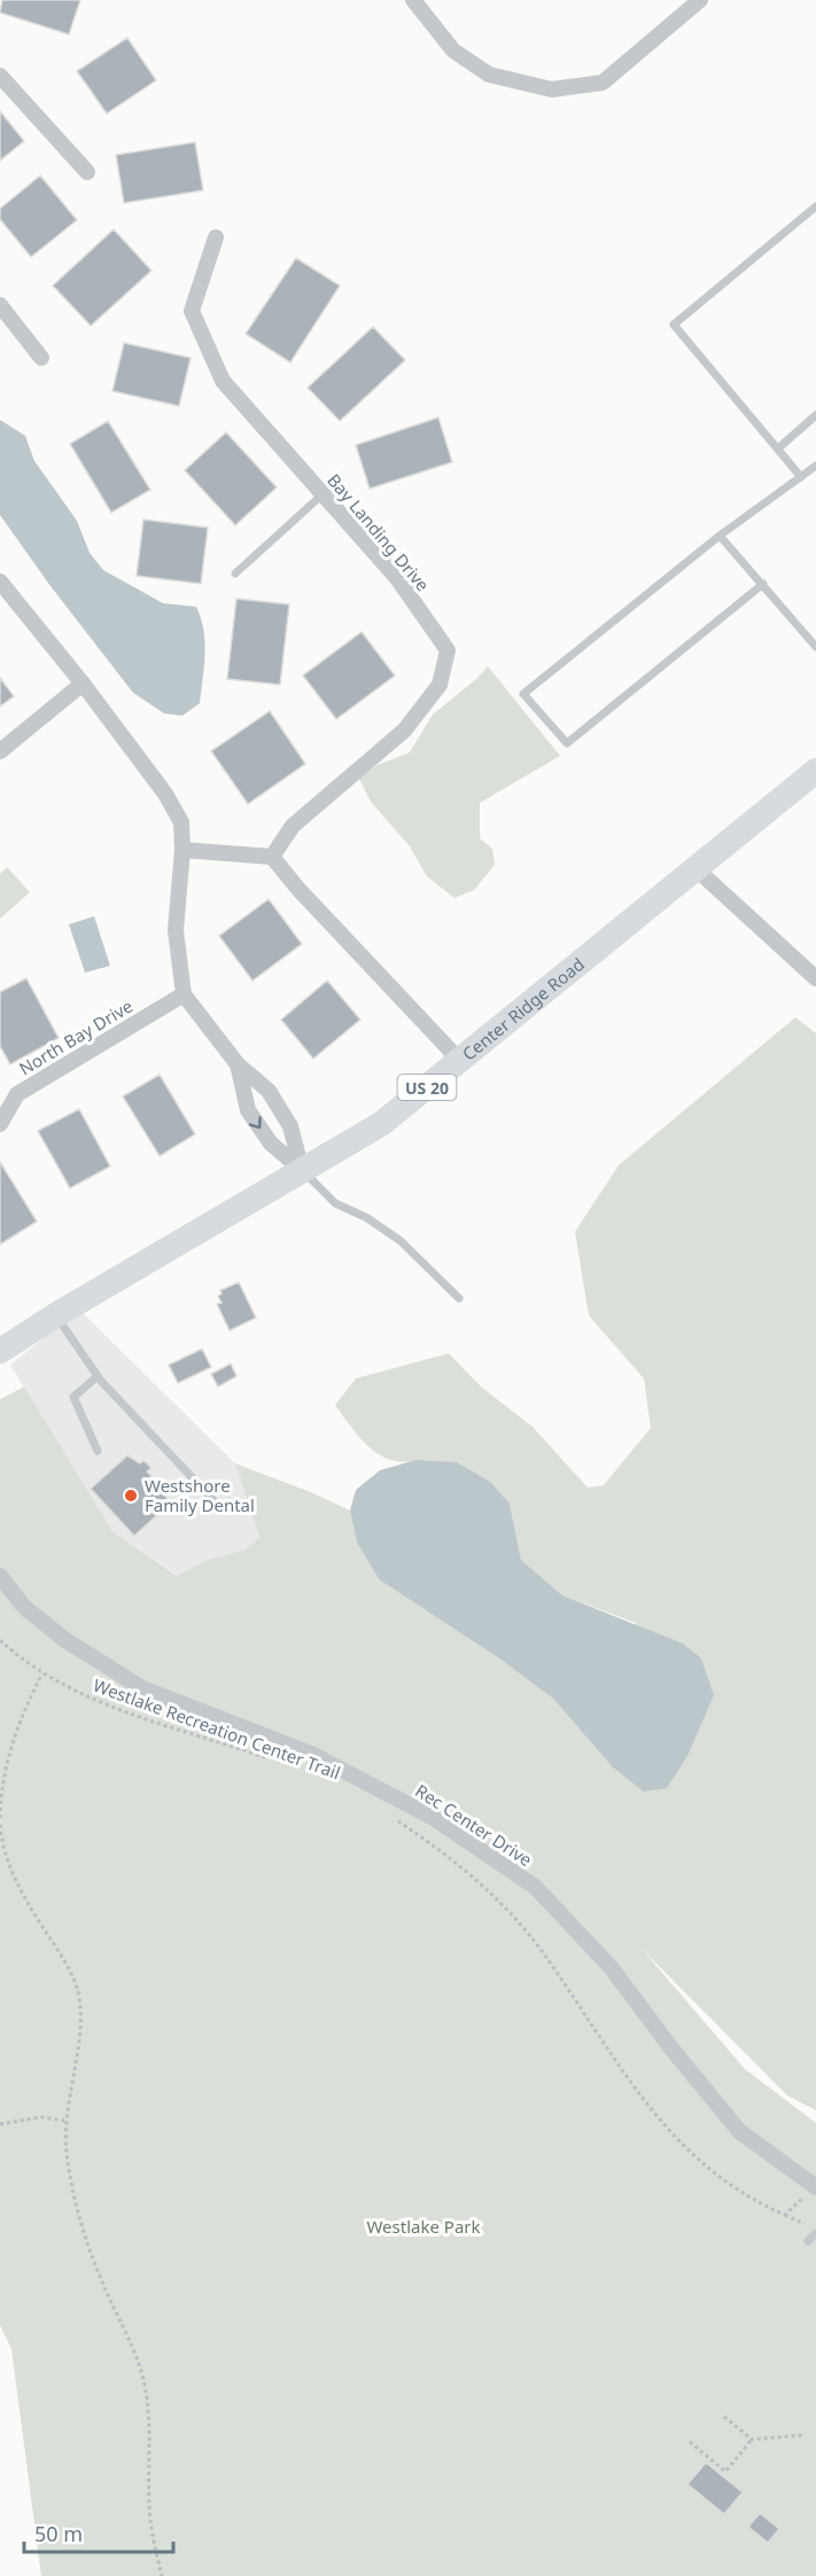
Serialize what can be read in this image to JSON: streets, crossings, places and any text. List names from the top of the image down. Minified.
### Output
{"streets":{"main road":["Center Ridge Road","US 20"],"street":["Bay Landing Drive","North Bay Drive","Rec Center Drive"],"path":["Westlake Recreation Center Trail"]},"parks":["Westlake Park"],"places":["Westshore Family Dental"],"scale_bar":"50 m"}
